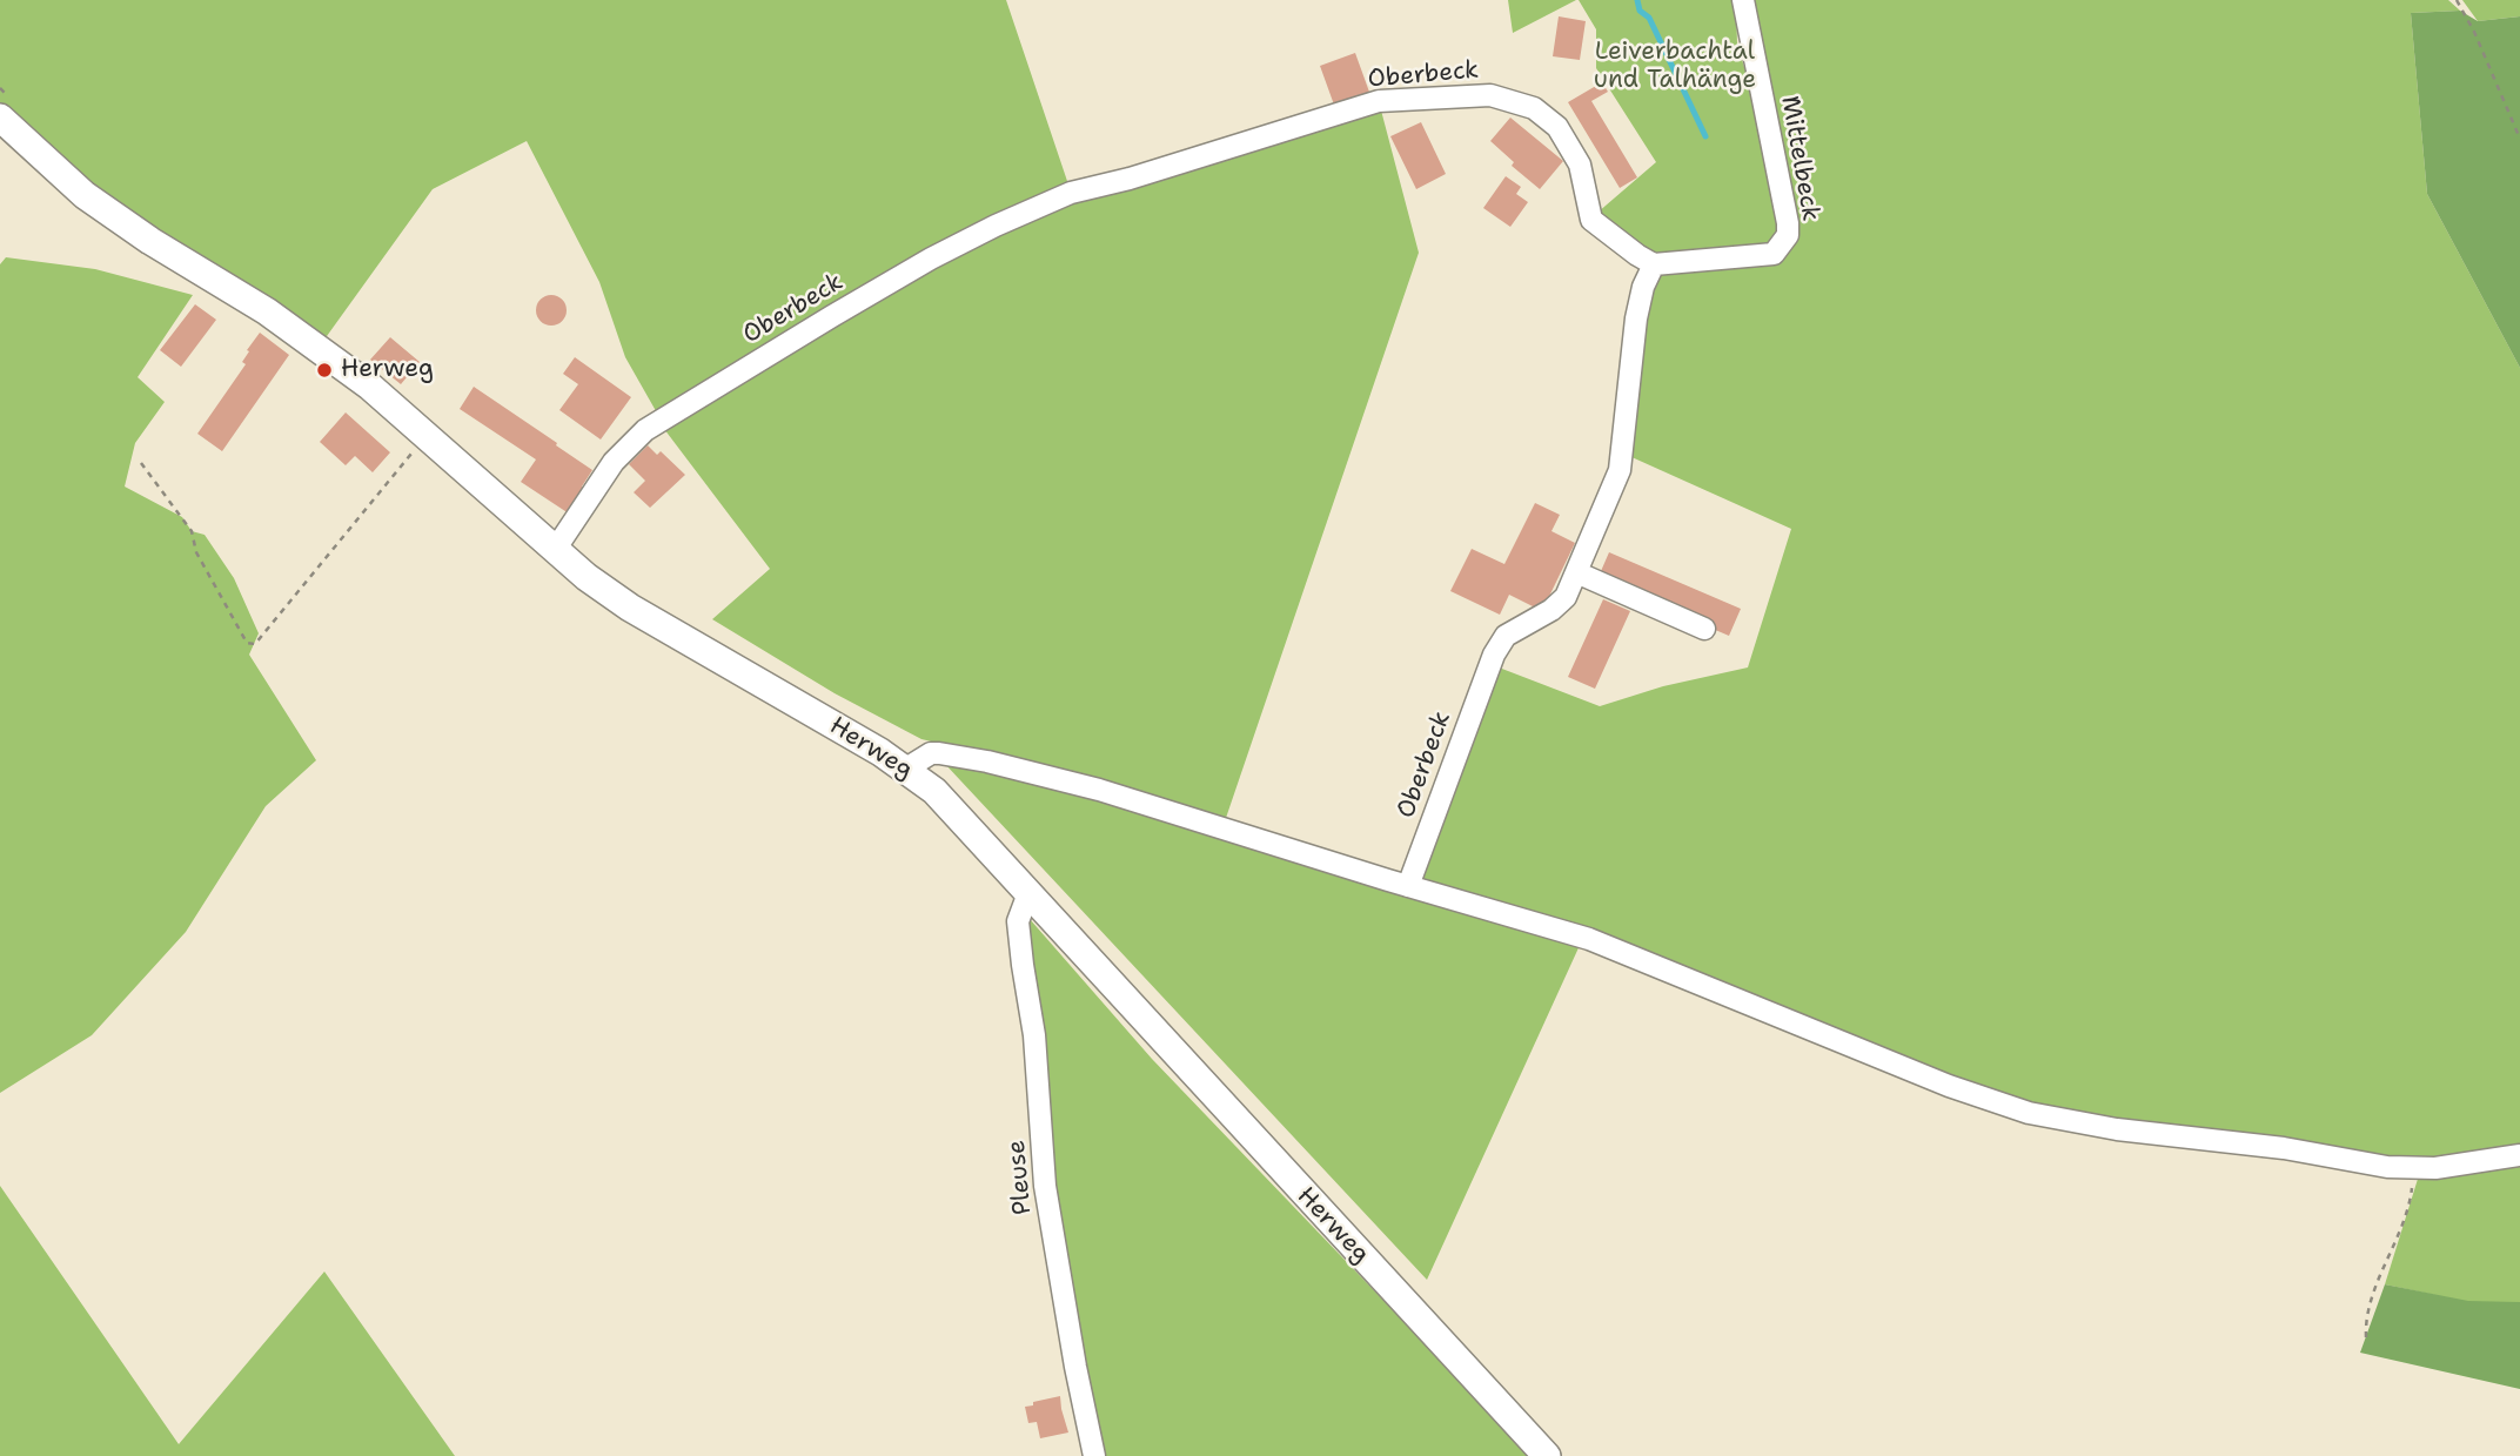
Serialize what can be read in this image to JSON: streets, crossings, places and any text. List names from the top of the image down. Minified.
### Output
{"streets":{"main road":["Herweg"],"street":["Oberbeck","Mittelbeck","Pleuse"]},"crossings":[["Oberbeck","Mittelbeck"],["Oberbeck","Herweg"],["Herweg","Pleuse"]],"parks":["Leiverbachtal und Talhänge"],"places":["Herweg"]}
